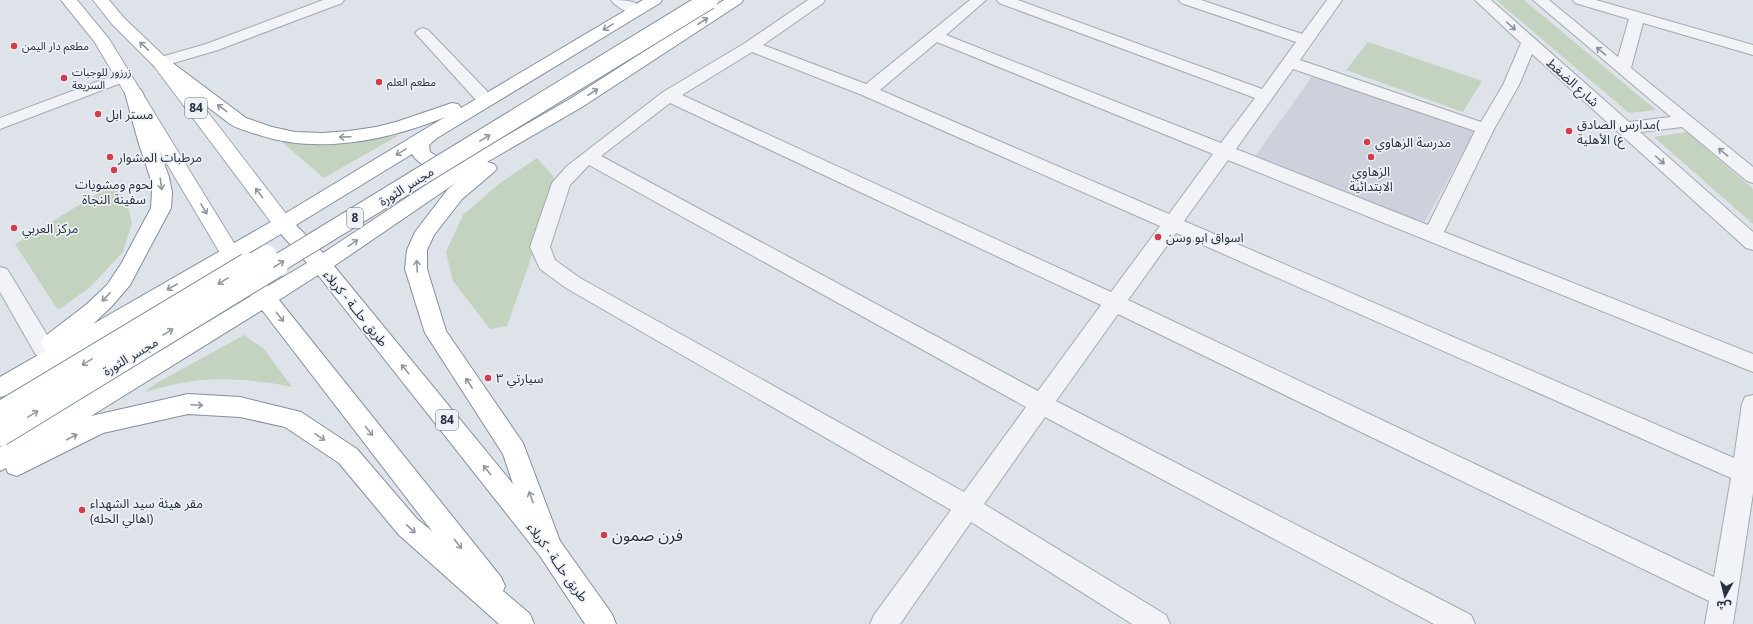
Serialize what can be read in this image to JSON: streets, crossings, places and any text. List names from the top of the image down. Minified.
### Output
{"streets":{"main road":["84","مجسر الثورة","8","طريق حلــة - كربلاء"],"street":["شارع الضغط"]},"places":["مطعم دار اليمن","زرزور للوجبات السريعة","مطعم العلم","مستر ابل","مدارس الصادق( ع) الأهلية","مدرسة الزهاوي","مرطبات المشوار","الزهاوي الابتدائية","لحوم ومشويات سفينة النجاة","مركز العربي","اسواق ابو وسن","سيارتي ٣","مقر هيئة سيد الشهداء (اهالي الحله)","فرن صمون"],"north":"bottom"}
